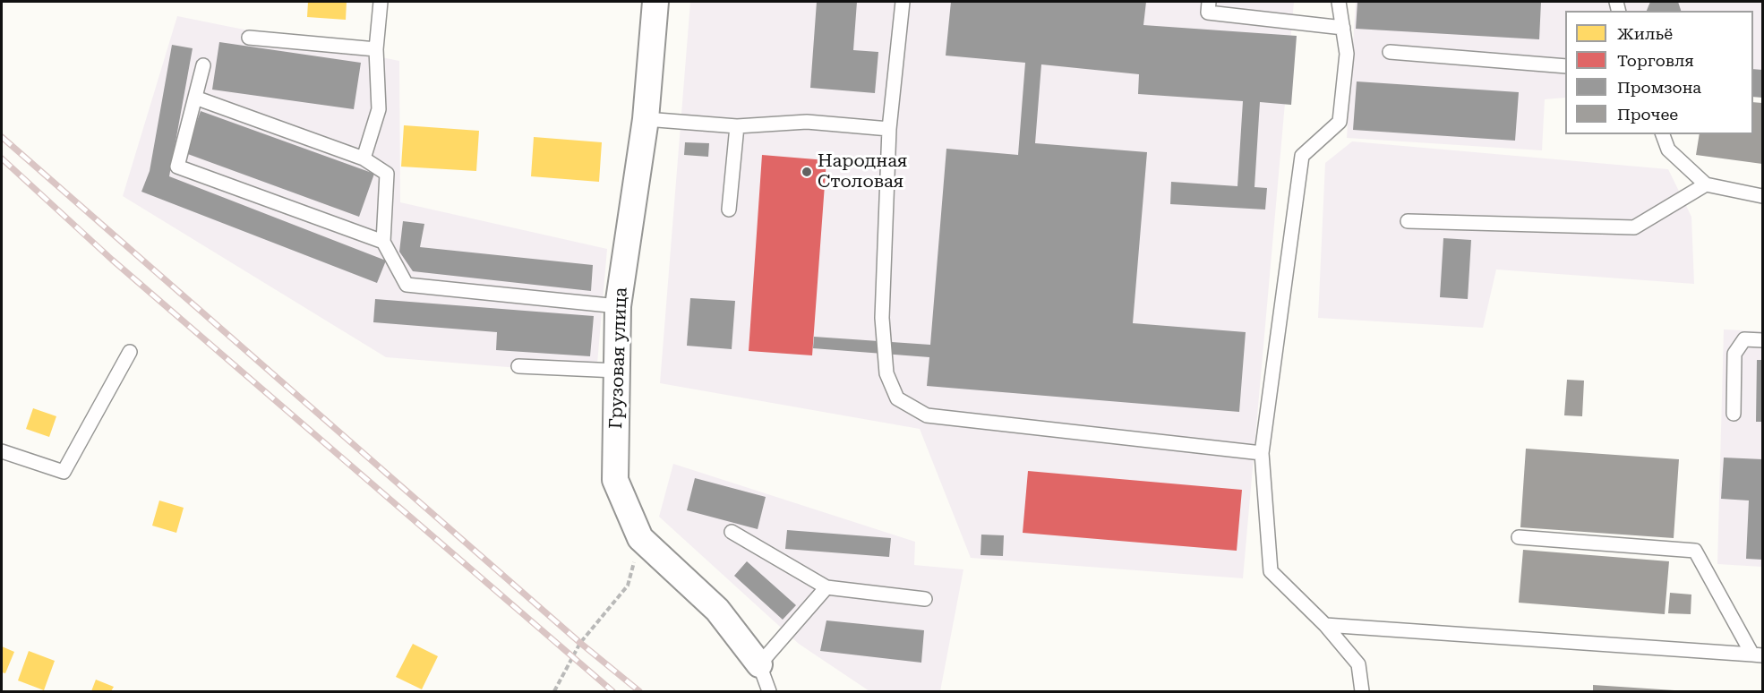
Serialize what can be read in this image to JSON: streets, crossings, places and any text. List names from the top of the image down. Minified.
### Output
{"streets":{"street":["Грузовая улица"]},"places":["Народная Столовая"],"legend":["Жильё","Торговля","Промзона","Прочее"]}
